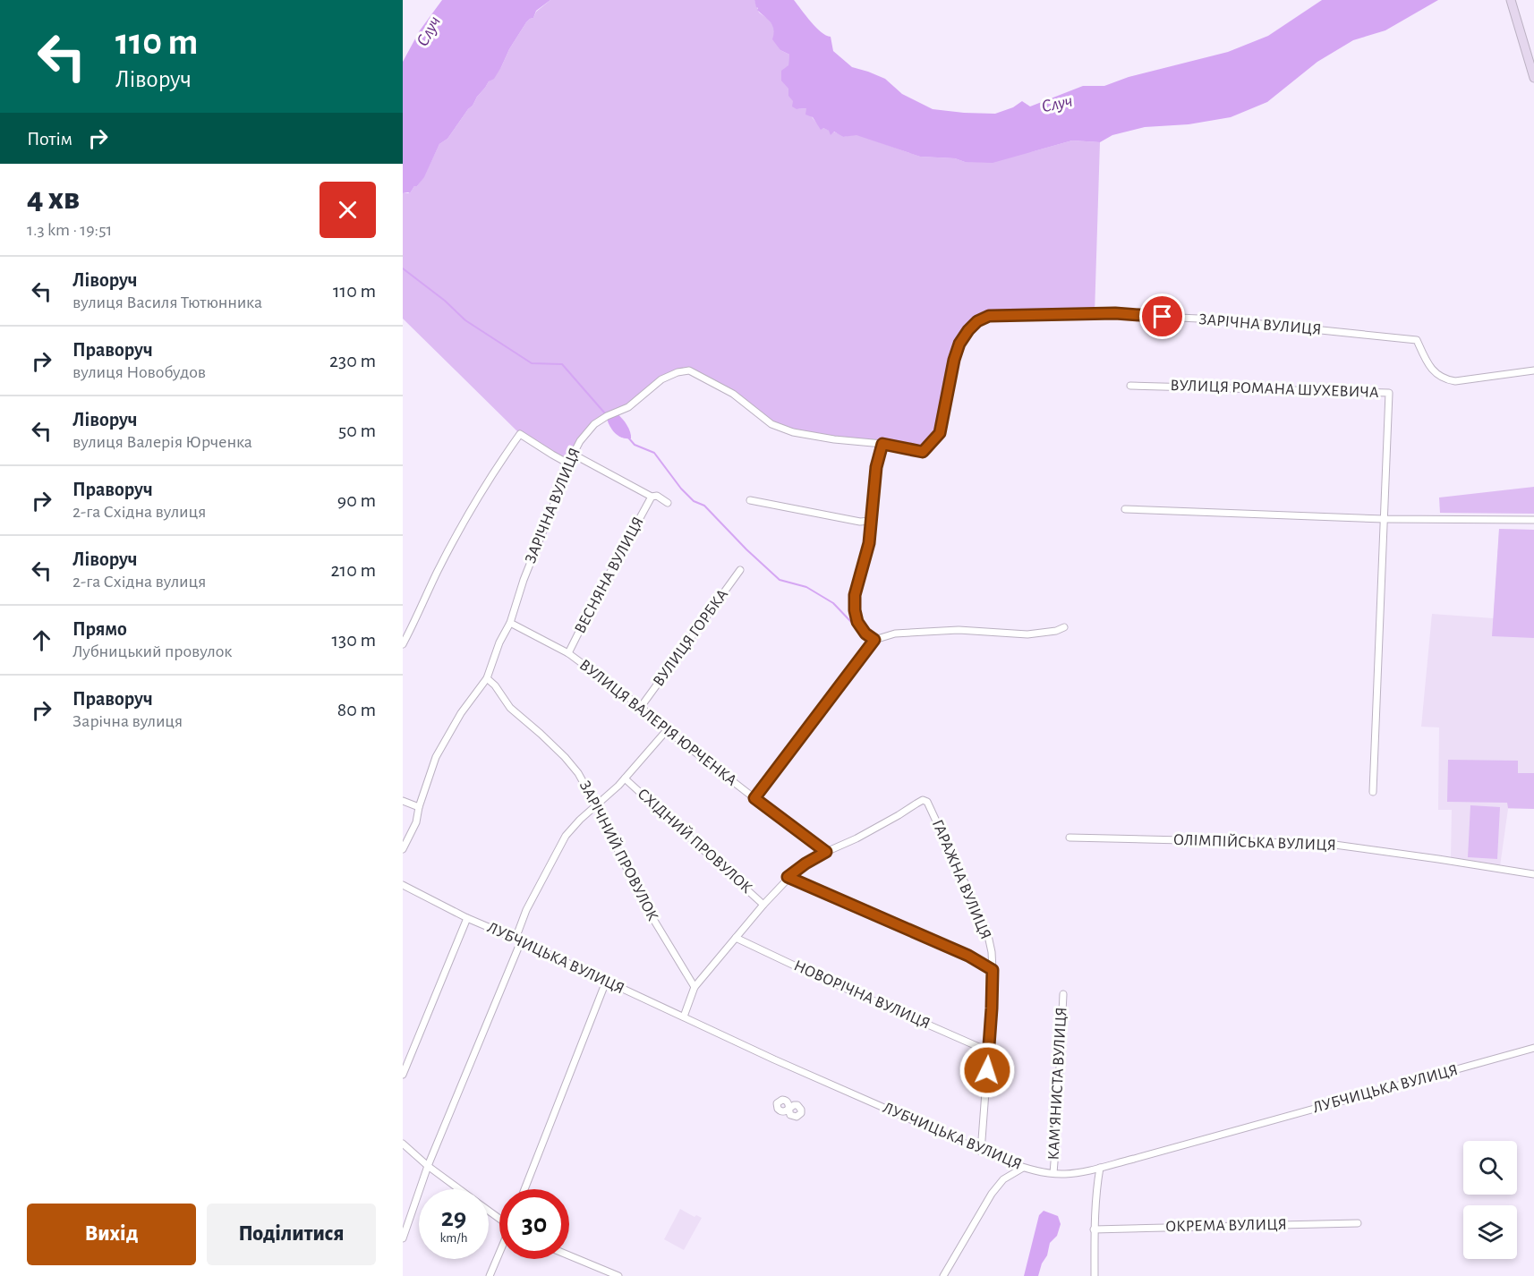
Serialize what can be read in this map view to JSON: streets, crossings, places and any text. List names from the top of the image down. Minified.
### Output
{"streets":{"street":["ЗАРІЧНА ВУЛИЦЯ","ВУЛИЦЯ РОМАНА ШУХЕВИЧА","ВЕСНЯНА ВУЛИЦЯ","ВУЛИЦЯ ГОРБКА","ВУЛИЦЯ ВАЛЕРІЯ ЮРЧЕНКА","СХІДНИЙ ПРОВУЛОК","ОЛІМПІЙСЬКА ВУЛИЦЯ","ЗАРІЧНИЙ ПРОВУЛОК","ГАРАЖНА ВУЛИЦЯ","ЛУБЧИЦЬКА ВУЛИЦЯ","НОВОРІЧНА ВУЛИЦЯ","КАМ'ЯНИСТА ВУЛИЦЯ","ОКРЕМА ВУЛИЦЯ"]},"crossings":[["ЗАРІЧНА ВУЛИЦЯ","ВУЛИЦЯ ВАЛЕРІЯ ЮРЧЕНКА"],["ЗАРІЧНА ВУЛИЦЯ","ЗАРІЧНИЙ ПРОВУЛОК"],["ВЕСНЯНА ВУЛИЦЯ","ВУЛИЦЯ ВАЛЕРІЯ ЮРЧЕНКА"],["ВУЛИЦЯ ГОРБКА","ВУЛИЦЯ ВАЛЕРІЯ ЮРЧЕНКА"],["ВУЛИЦЯ ВАЛЕРІЯ ЮРЧЕНКА","ГАРАЖНА ВУЛИЦЯ"],["ГАРАЖНА ВУЛИЦЯ","ЛУБЧИЦЬКА ВУЛИЦЯ"],["ГАРАЖНА ВУЛИЦЯ","НОВОРІЧНА ВУЛИЦЯ"],["ЛУБЧИЦЬКА ВУЛИЦЯ","КАМ'ЯНИСТА ВУЛИЦЯ"]],"water":["Случ"],"page":{"turn":["110 m","Ліворуч"],"then":"Потім","heading":["4 хв","1.3 km · 19:51"],"list":[{"name":"Ліворуч","note":"вулиця Василя Тютюнника","value":"110 m"},{"name":"Праворуч","note":"вулиця Новобудов","value":"230 m"},{"name":"Ліворуч","note":"вулиця Валерія Юрченка","value":"50 m"},{"name":"Праворуч","note":"2-га Східна вулиця","value":"90 m"},{"name":"Ліворуч","note":"2-га Східна вулиця","value":"210 m"},{"name":"Прямо","note":"Лубницький провулок","value":"130 m"},{"name":"Праворуч","note":"Зарічна вулиця","value":"80 m"}],"speed":"29 km/h","limit":"30","buttons":["Вихід","Поділитися"]}}
